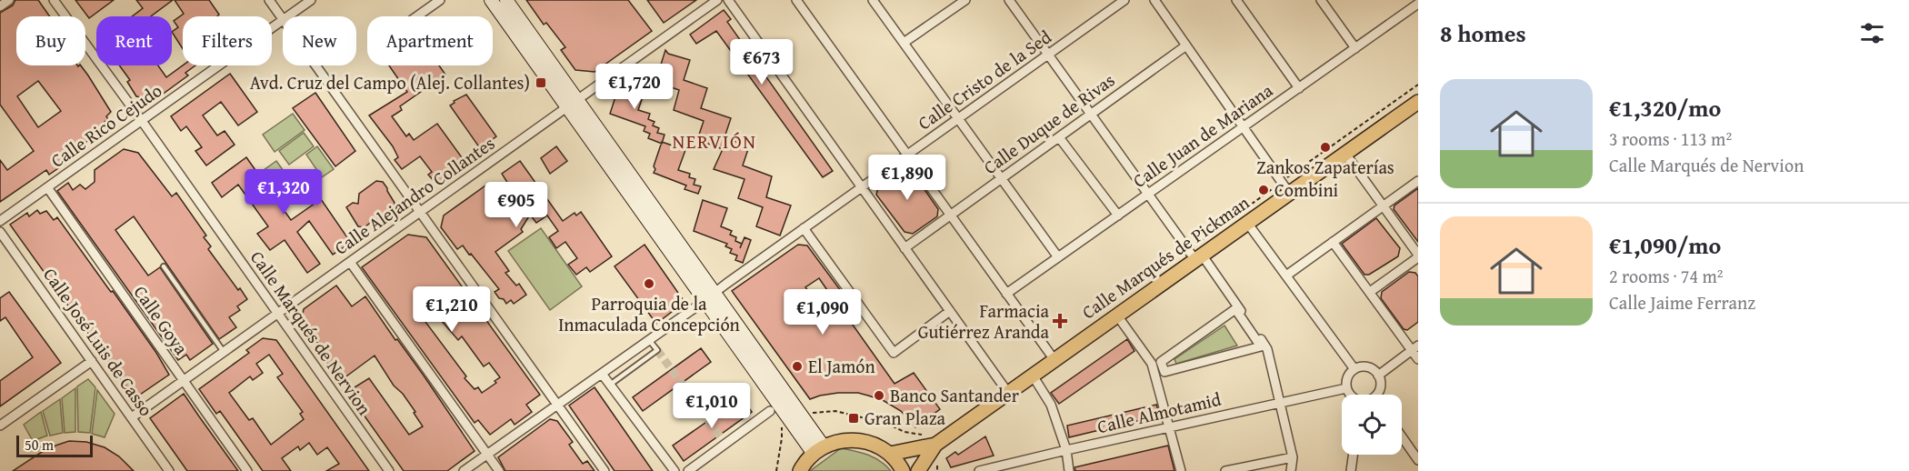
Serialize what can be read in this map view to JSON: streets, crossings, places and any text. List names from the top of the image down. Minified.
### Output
{"streets":{"main road":["Calle Marqués de Pickman"],"street":["Calle Cristo de la Sed","Calle Duque de Rivas","Calle Rico Cejudo","Calle Juan de Mariana","Calle Alejandro Collantes","Calle Goya","Calle Marqués de Nervion","Calle José Luis de Casso","Calle Almotamid"]},"crossings":[["Calle Rico Cejudo","Calle Goya"],["Calle Rico Cejudo","Calle Marqués de Nervion"],["Calle Alejandro Collantes","Calle Goya"],["Calle Alejandro Collantes","Calle Marqués de Nervion"],["Calle Alejandro Collantes","Calle José Luis de Casso"]],"districts":["NERVIÓN"],"places":{"transit":["Avd. Cruz del Campo (Alej. Collantes)","Gran Plaza"],"other":["Zankos Zapaterías","Combini","Parroquia de la Inmaculada Concepción","El Jamón","Banco Santander"],"health":["Farmacia Gutiérrez Aranda"]},"scale_bar":"50 m","page":{"heading":"8 homes","chip":["Buy","Rent","Filters","New","Apartment"],"price":["€673","€1,720","€1,890","€1,320","€905","€1,210","€1,090","€1,010"],"list":[{"name":"€1,320/mo","note":"3 rooms · 113 m² · Calle Marqués de Nervion"},{"name":"€1,090/mo","note":"2 rooms · 74 m² · Calle Jaime Ferranz"}],"scale":"50 m"}}
